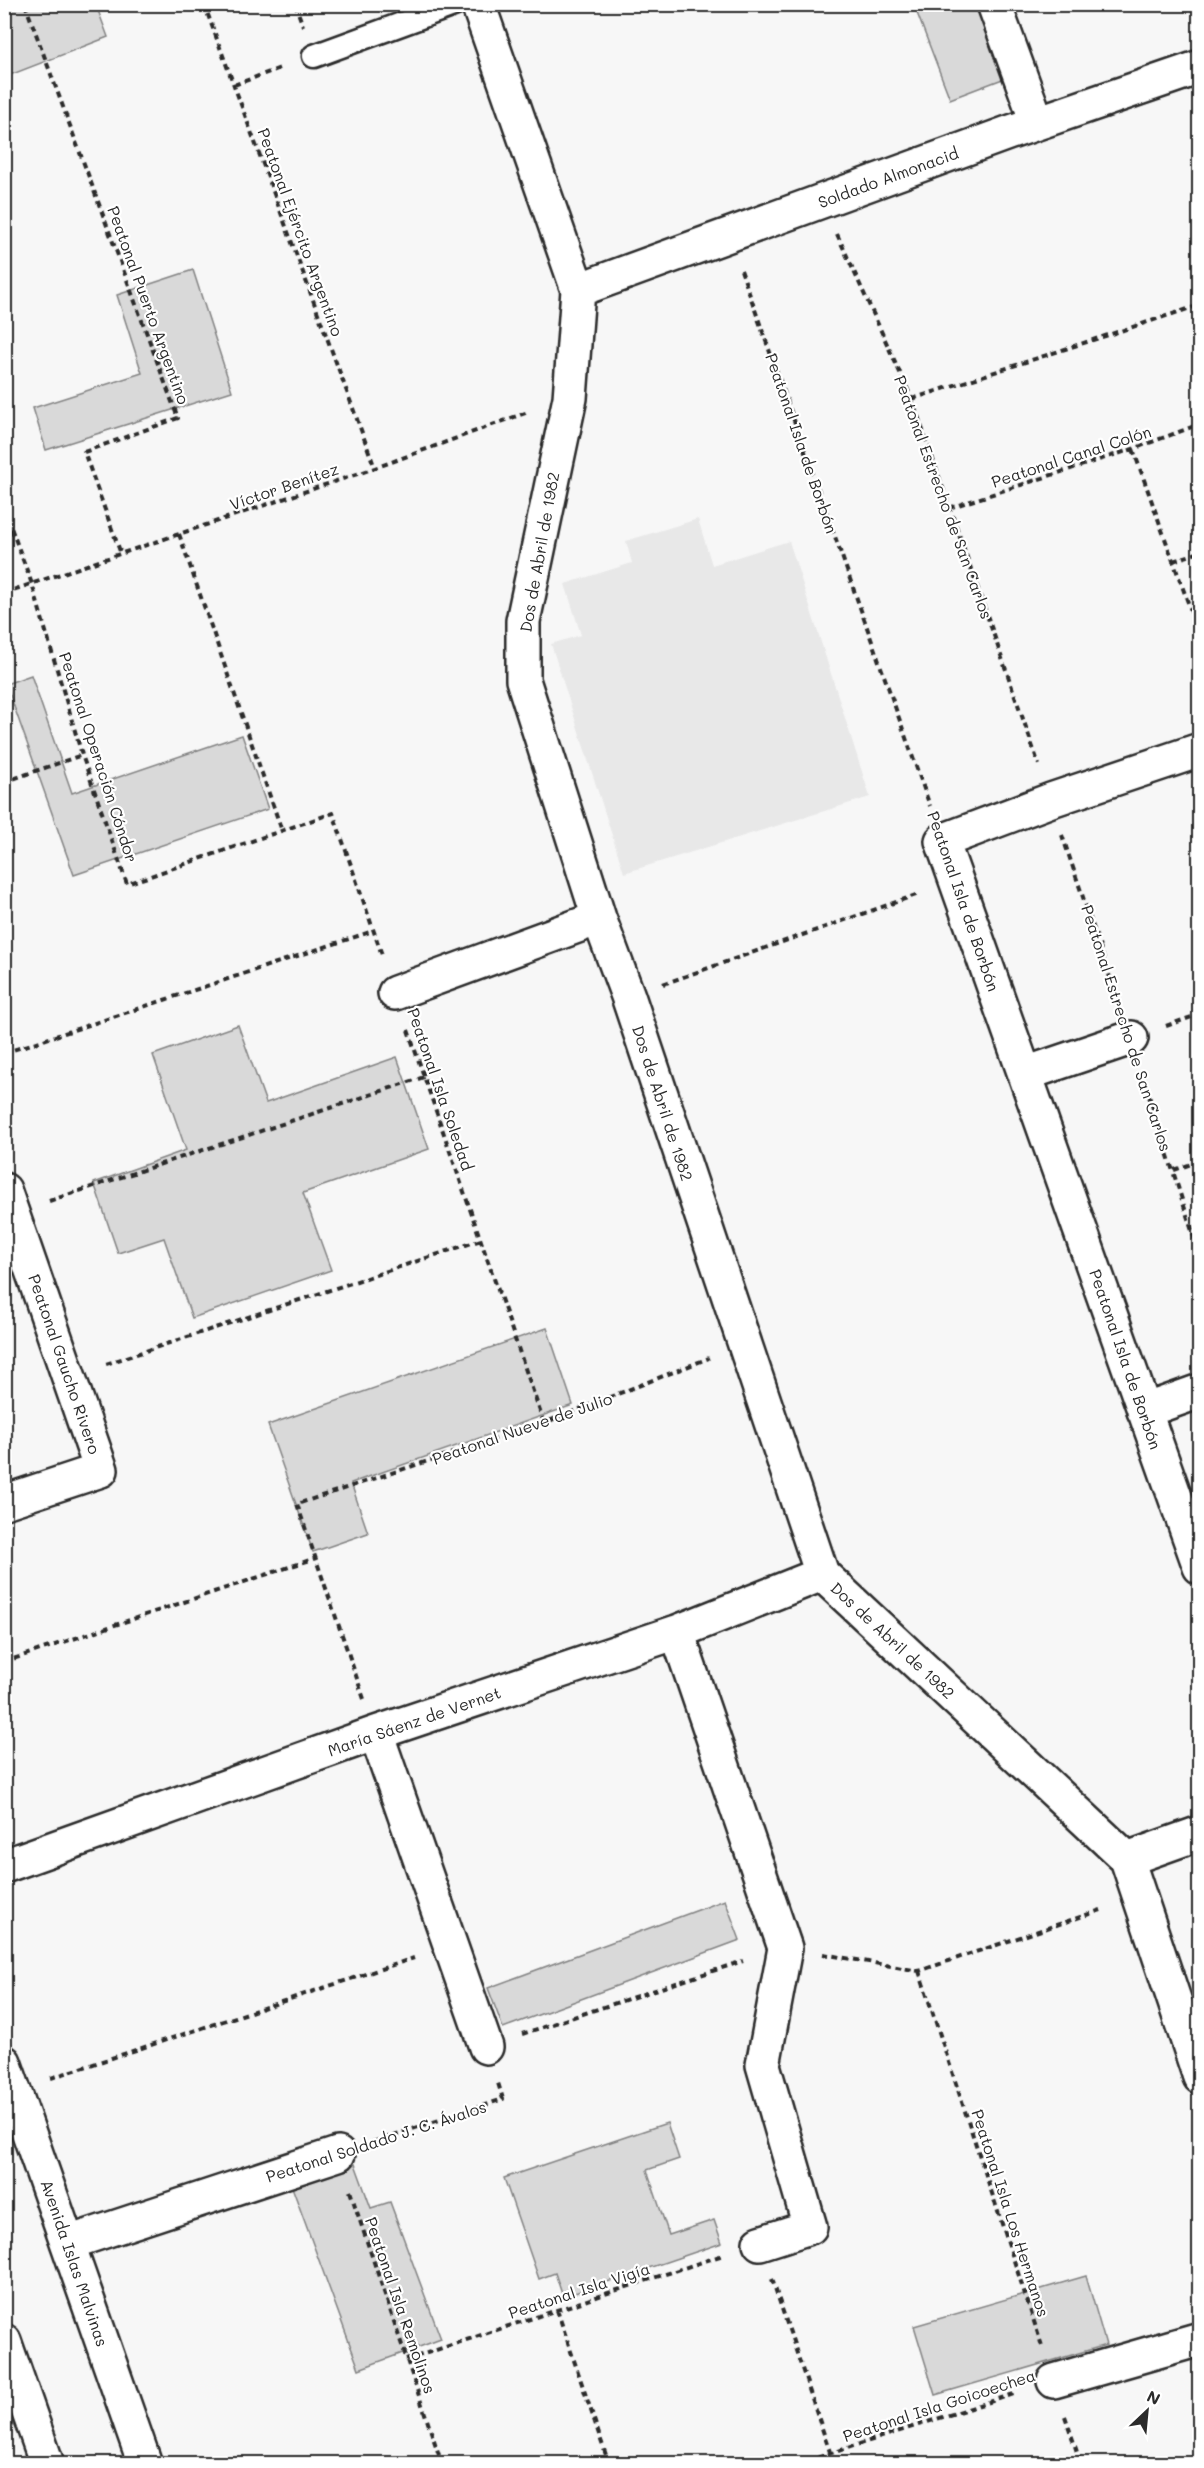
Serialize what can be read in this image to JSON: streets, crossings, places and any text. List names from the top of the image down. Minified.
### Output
{"streets":{"street":["Soldado Almonacid","Peatonal Isla de Borbón","Dos de Abril de 1982","Peatonal Gaucho Rivero","María Sáenz de Vernet","Peatonal Soldado J. C. Ávalos","Avenida Islas Malvinas"],"path":["Peatonal Ejército Argentino","Peatonal Puerto Argentino","Peatonal Canal Colón","Víctor Benítez","Peatonal Estrecho de San Carlos","Peatonal Operación Cóndor","Peatonal Isla Soledad","Peatonal Nueve de Julio","Peatonal Isla Los Hermanos","Peatonal Isla Vigía","Peatonal Isla Remolinos","Peatonal Isla Goicoechea"]},"crossings":[["Soldado Almonacid","Peatonal Isla de Borbón"],["Soldado Almonacid","Peatonal Estrecho de San Carlos"],["Soldado Almonacid","Dos de Abril de 1982"],["Peatonal Ejército Argentino","Víctor Benítez"],["Peatonal Puerto Argentino","Víctor Benítez"],["Peatonal Canal Colón","Peatonal Estrecho de San Carlos"],["Víctor Benítez","Dos de Abril de 1982"],["Víctor Benítez","Peatonal Operación Cóndor"],["Dos de Abril de 1982","Peatonal Nueve de Julio"],["Dos de Abril de 1982","María Sáenz de Vernet"],["Peatonal Operación Cóndor","Peatonal Isla Soledad"],["Peatonal Isla Soledad","Peatonal Nueve de Julio"],["Peatonal Soldado J. C. Ávalos","Avenida Islas Malvinas"],["Peatonal Soldado J. C. Ávalos","Peatonal Isla Remolinos"],["Peatonal Isla Los Hermanos","Peatonal Isla Goicoechea"],["Peatonal Isla Vigía","Peatonal Isla Remolinos"]],"north":"top right"}
